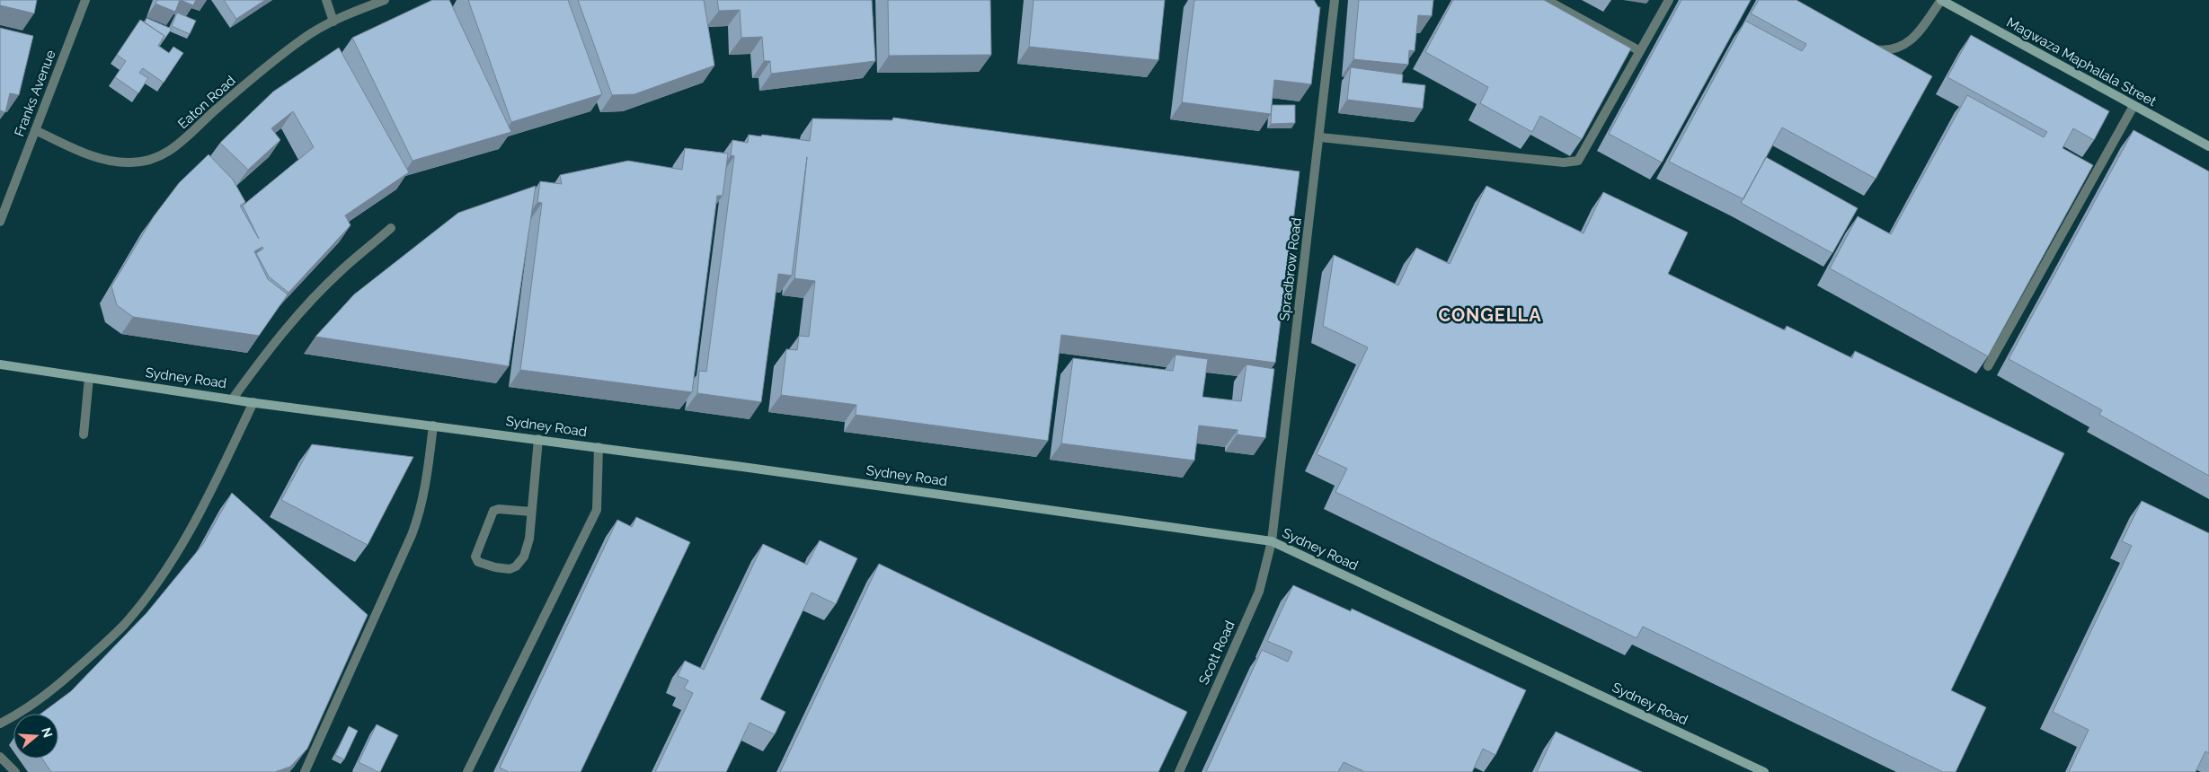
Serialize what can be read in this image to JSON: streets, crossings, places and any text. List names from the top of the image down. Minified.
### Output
{"streets":{"main road":["Magwaza Maphalala Street","Sydney Road"],"street":["Franks Avenue","Eaton Road","Spradbrow Road","Scott Road"]},"crossings":[["Franks Avenue","Eaton Road"],["Spradbrow Road","Sydney Road"],["Spradbrow Road","Scott Road"],["Sydney Road","Scott Road"]],"districts":["CONGELLA"],"north":"right"}
